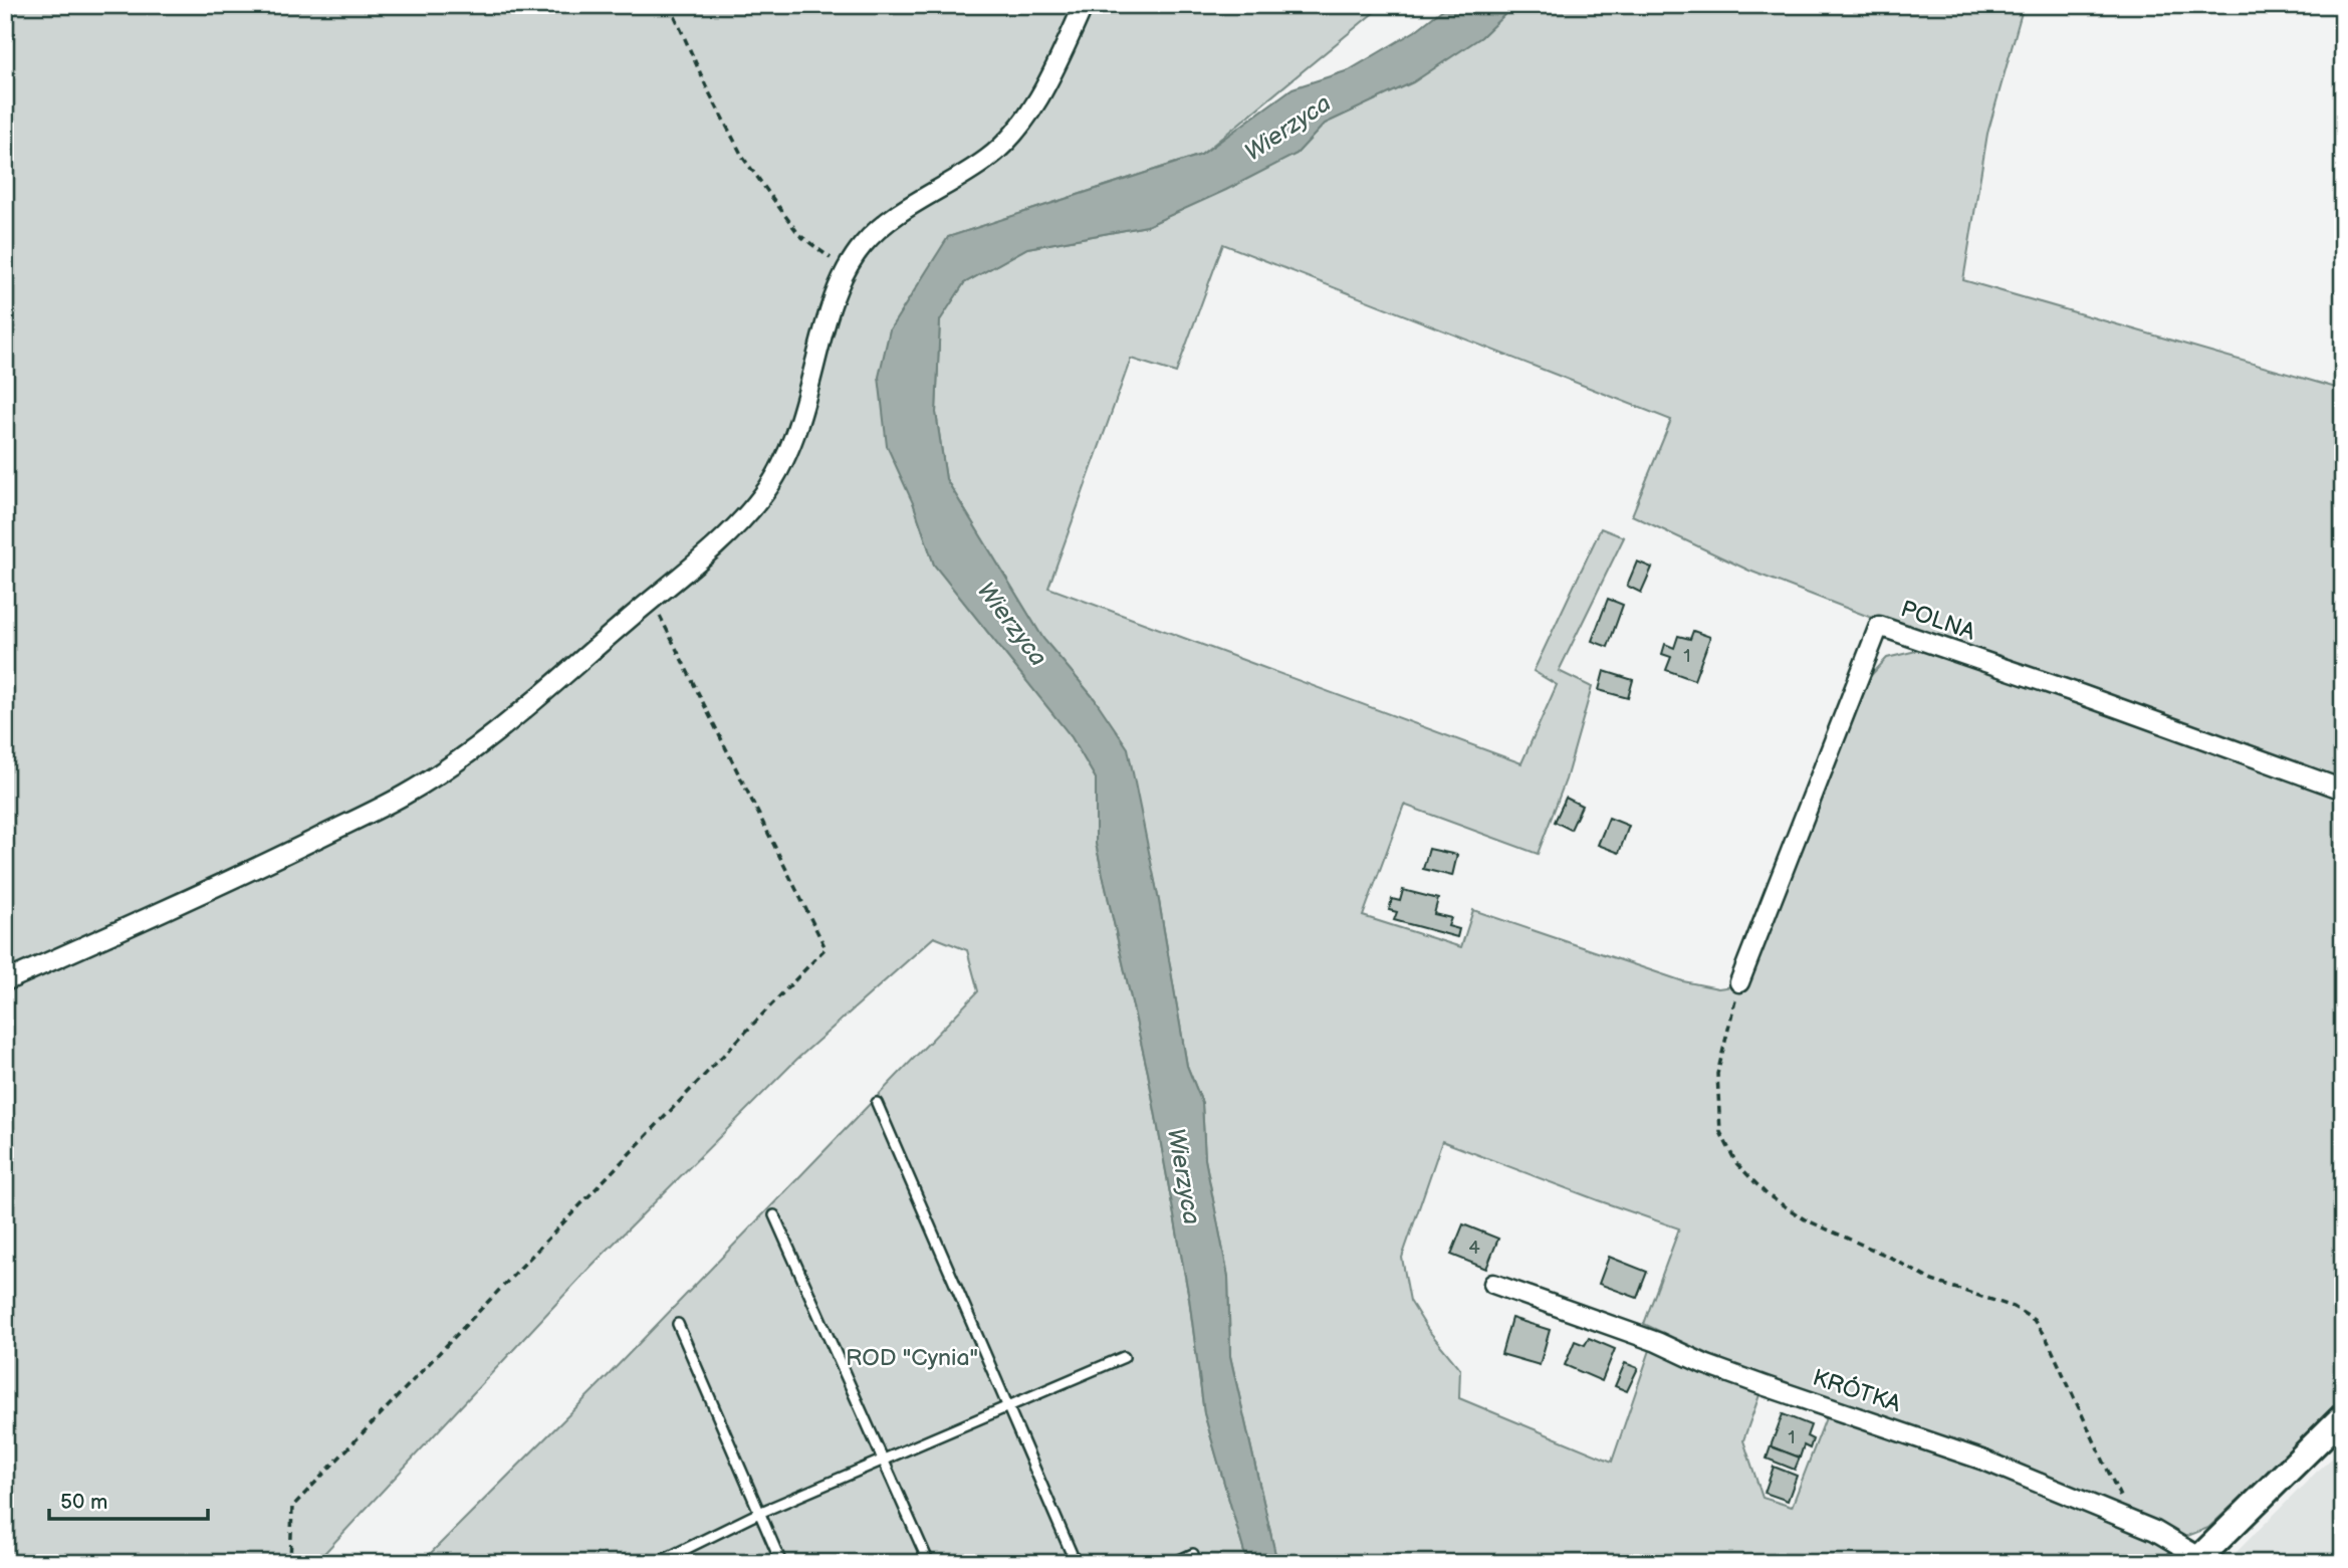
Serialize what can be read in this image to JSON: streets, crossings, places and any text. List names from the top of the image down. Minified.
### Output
{"streets":{"street":["POLNA","KRÓTKA"]},"water":["Wierzyca"],"parks":["ROD \"Cynia\""],"house_numbers":["1","4","1"],"scale_bar":"50 m"}
